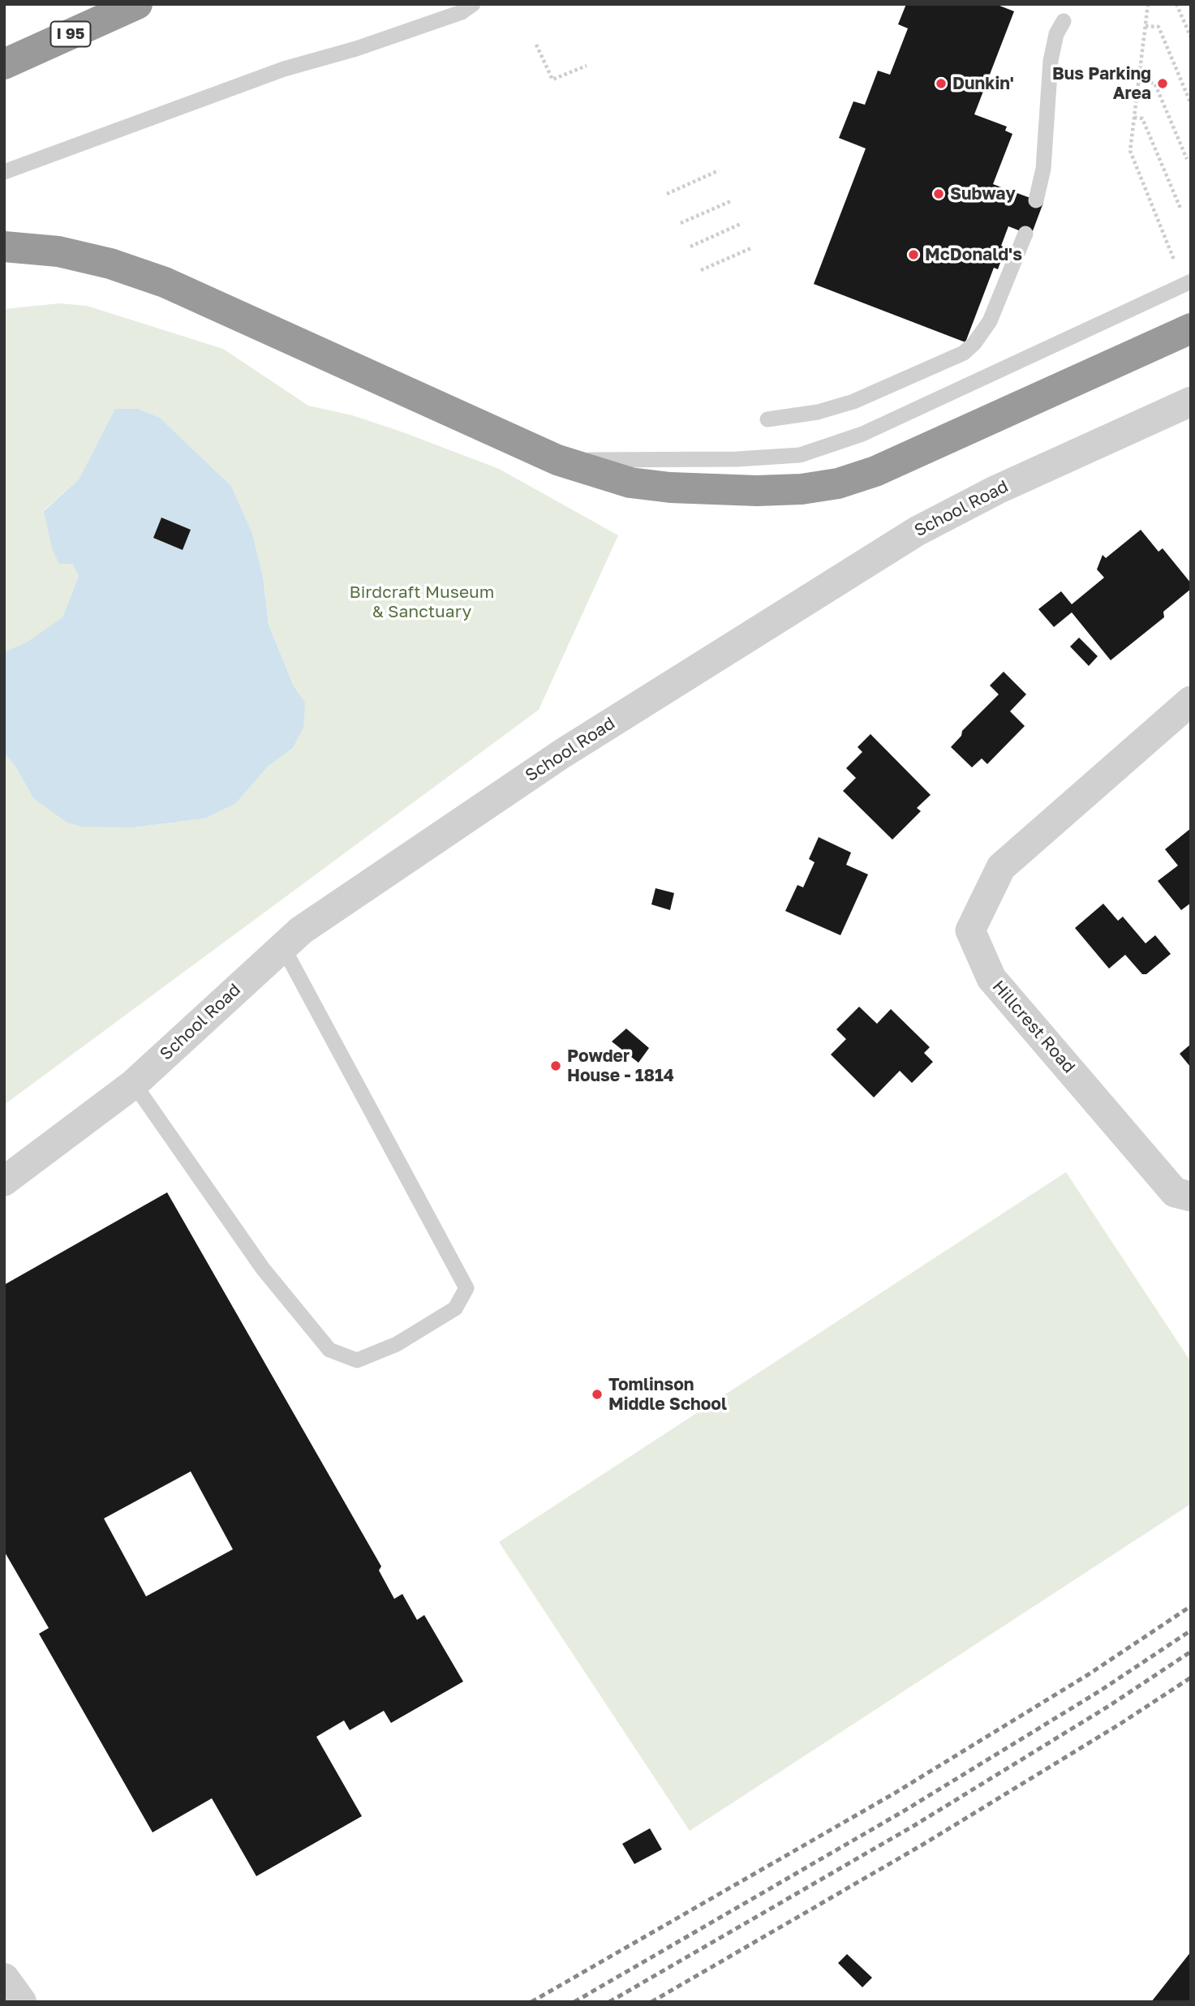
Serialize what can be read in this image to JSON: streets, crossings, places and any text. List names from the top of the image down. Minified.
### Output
{"streets":{"highway":["I 95"],"street":["School Road","Hillcrest Road"]},"parks":["Birdcraft Museum & Sanctuary"],"places":["Dunkin'","Bus Parking Area","Subway","McDonald's","Powder House - 1814","Tomlinson Middle School"]}
